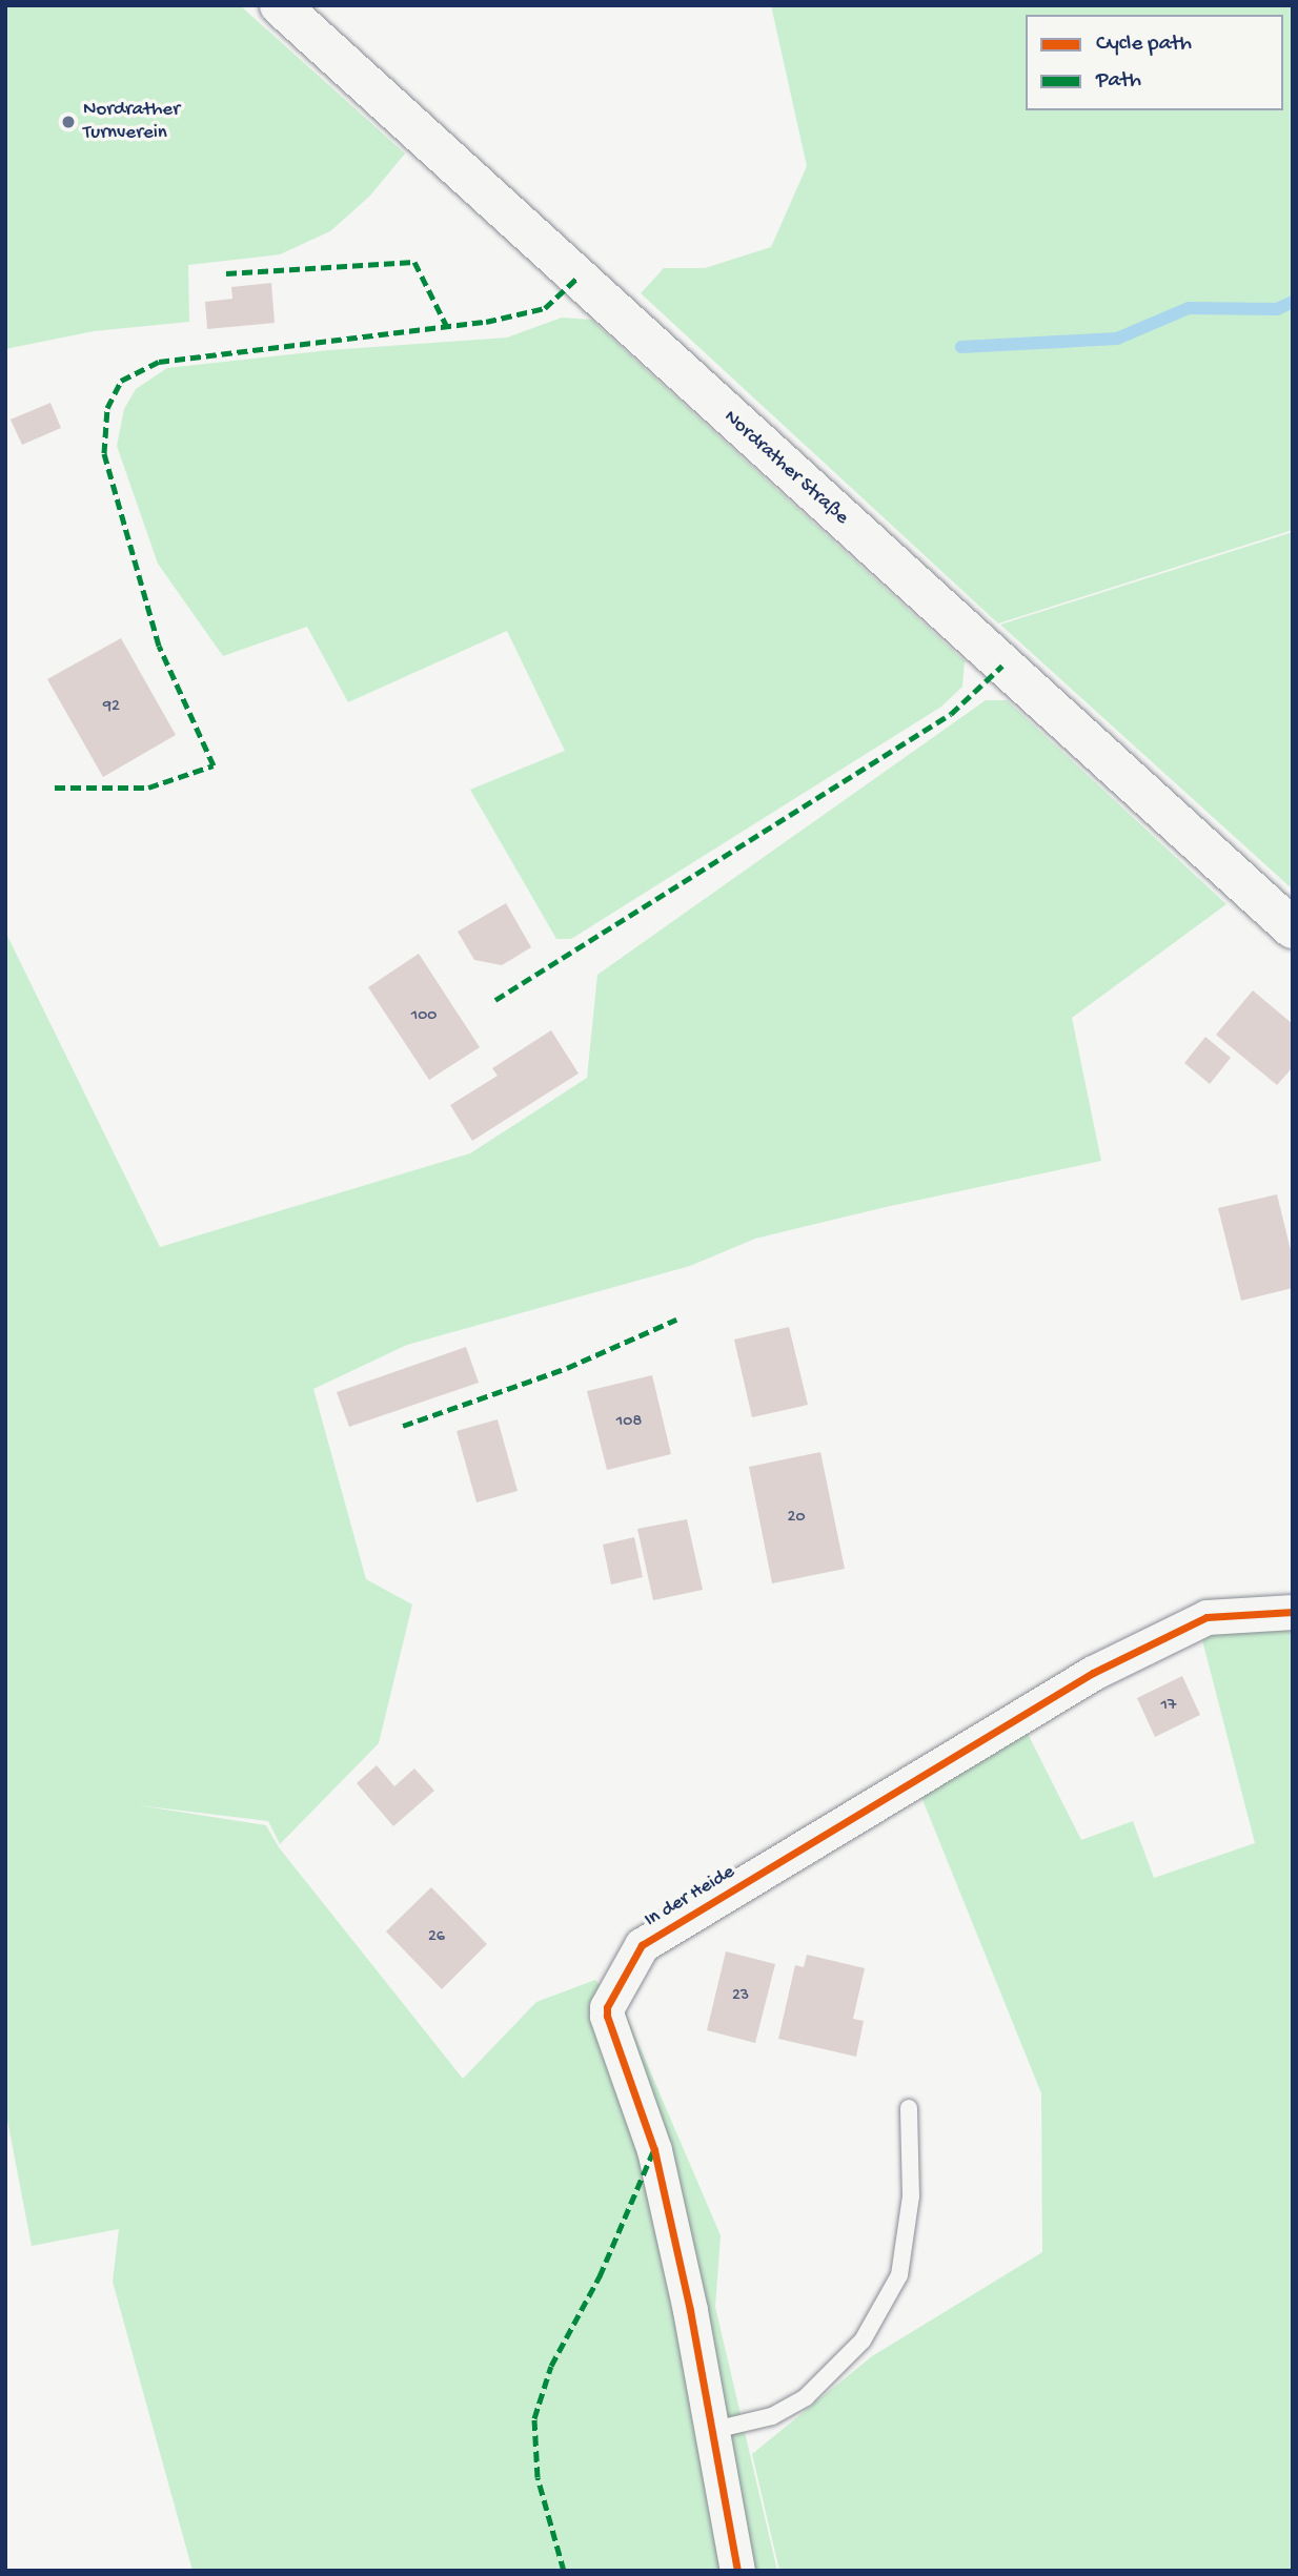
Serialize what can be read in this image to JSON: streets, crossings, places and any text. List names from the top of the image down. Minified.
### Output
{"streets":{"main road":["Nordrather Straße"],"street":["In der Heide"]},"places":["Nordrather Turnverein"],"house_numbers":["92","100","108","20","17","26","23"],"legend":["Cycle path","Path"]}
